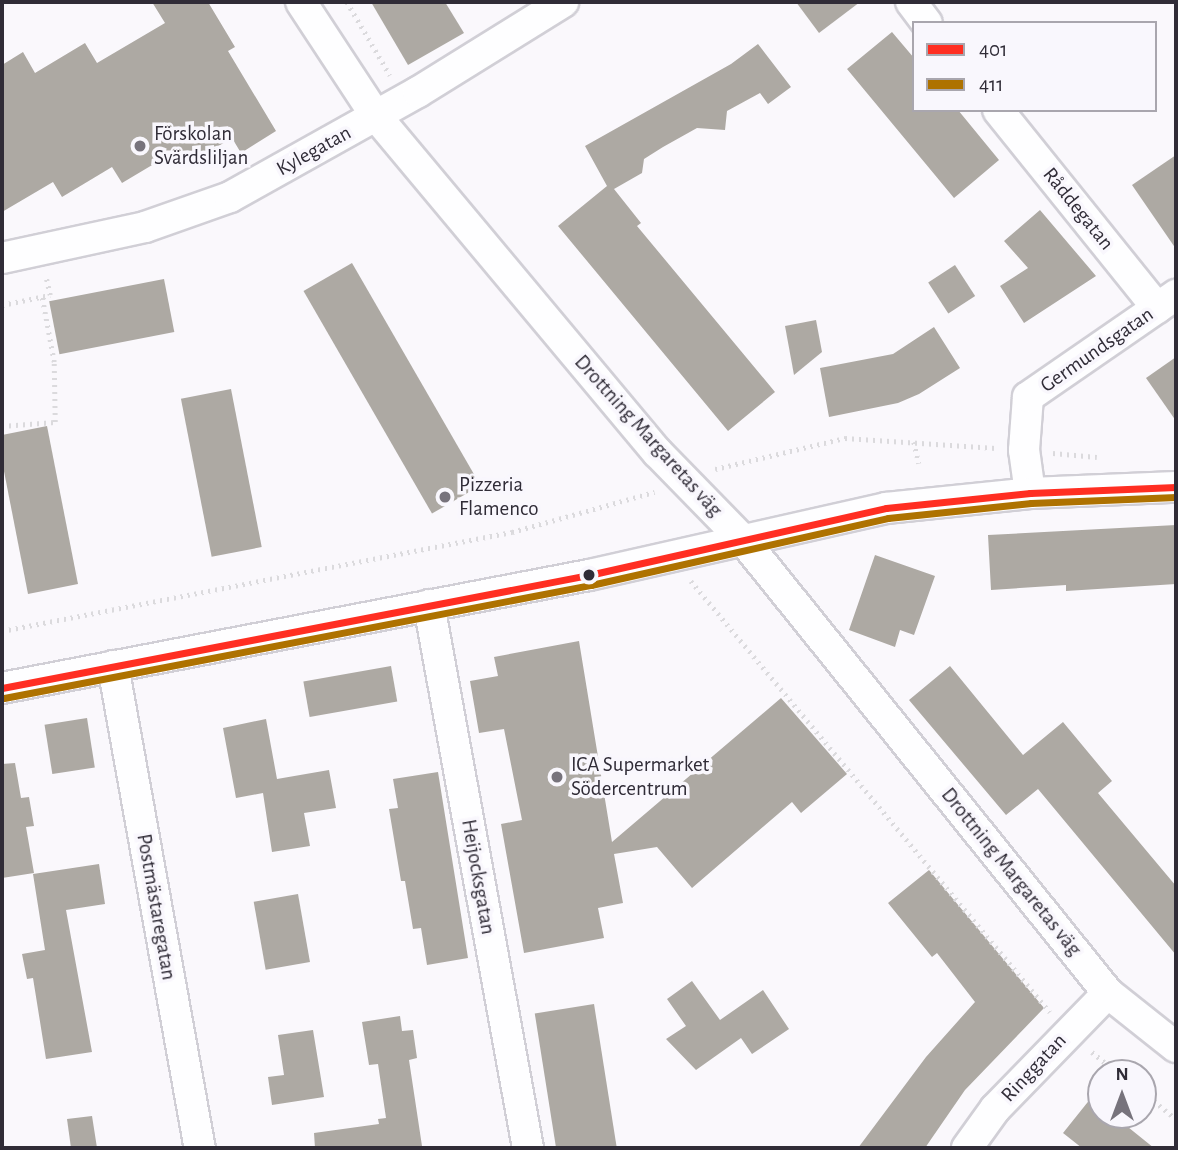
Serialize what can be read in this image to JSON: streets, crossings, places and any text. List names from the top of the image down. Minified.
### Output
{"streets":{"street":["Kylegatan","Råddegatan","Germundsgatan","Drottning Margaretas väg","Heijocksgatan","Postmästaregatan","Ringgatan"]},"crossings":[["Kylegatan","Drottning Margaretas väg"],["Råddegatan","Germundsgatan"],["Drottning Margaretas väg","Ringgatan"]],"places":["Förskolan Svärdsliljan","Pizzeria Flamenco","ICA Supermarket Södercentrum"],"lines":["transit line 401","transit line 411"],"legend":["401","411"],"north":"top"}
